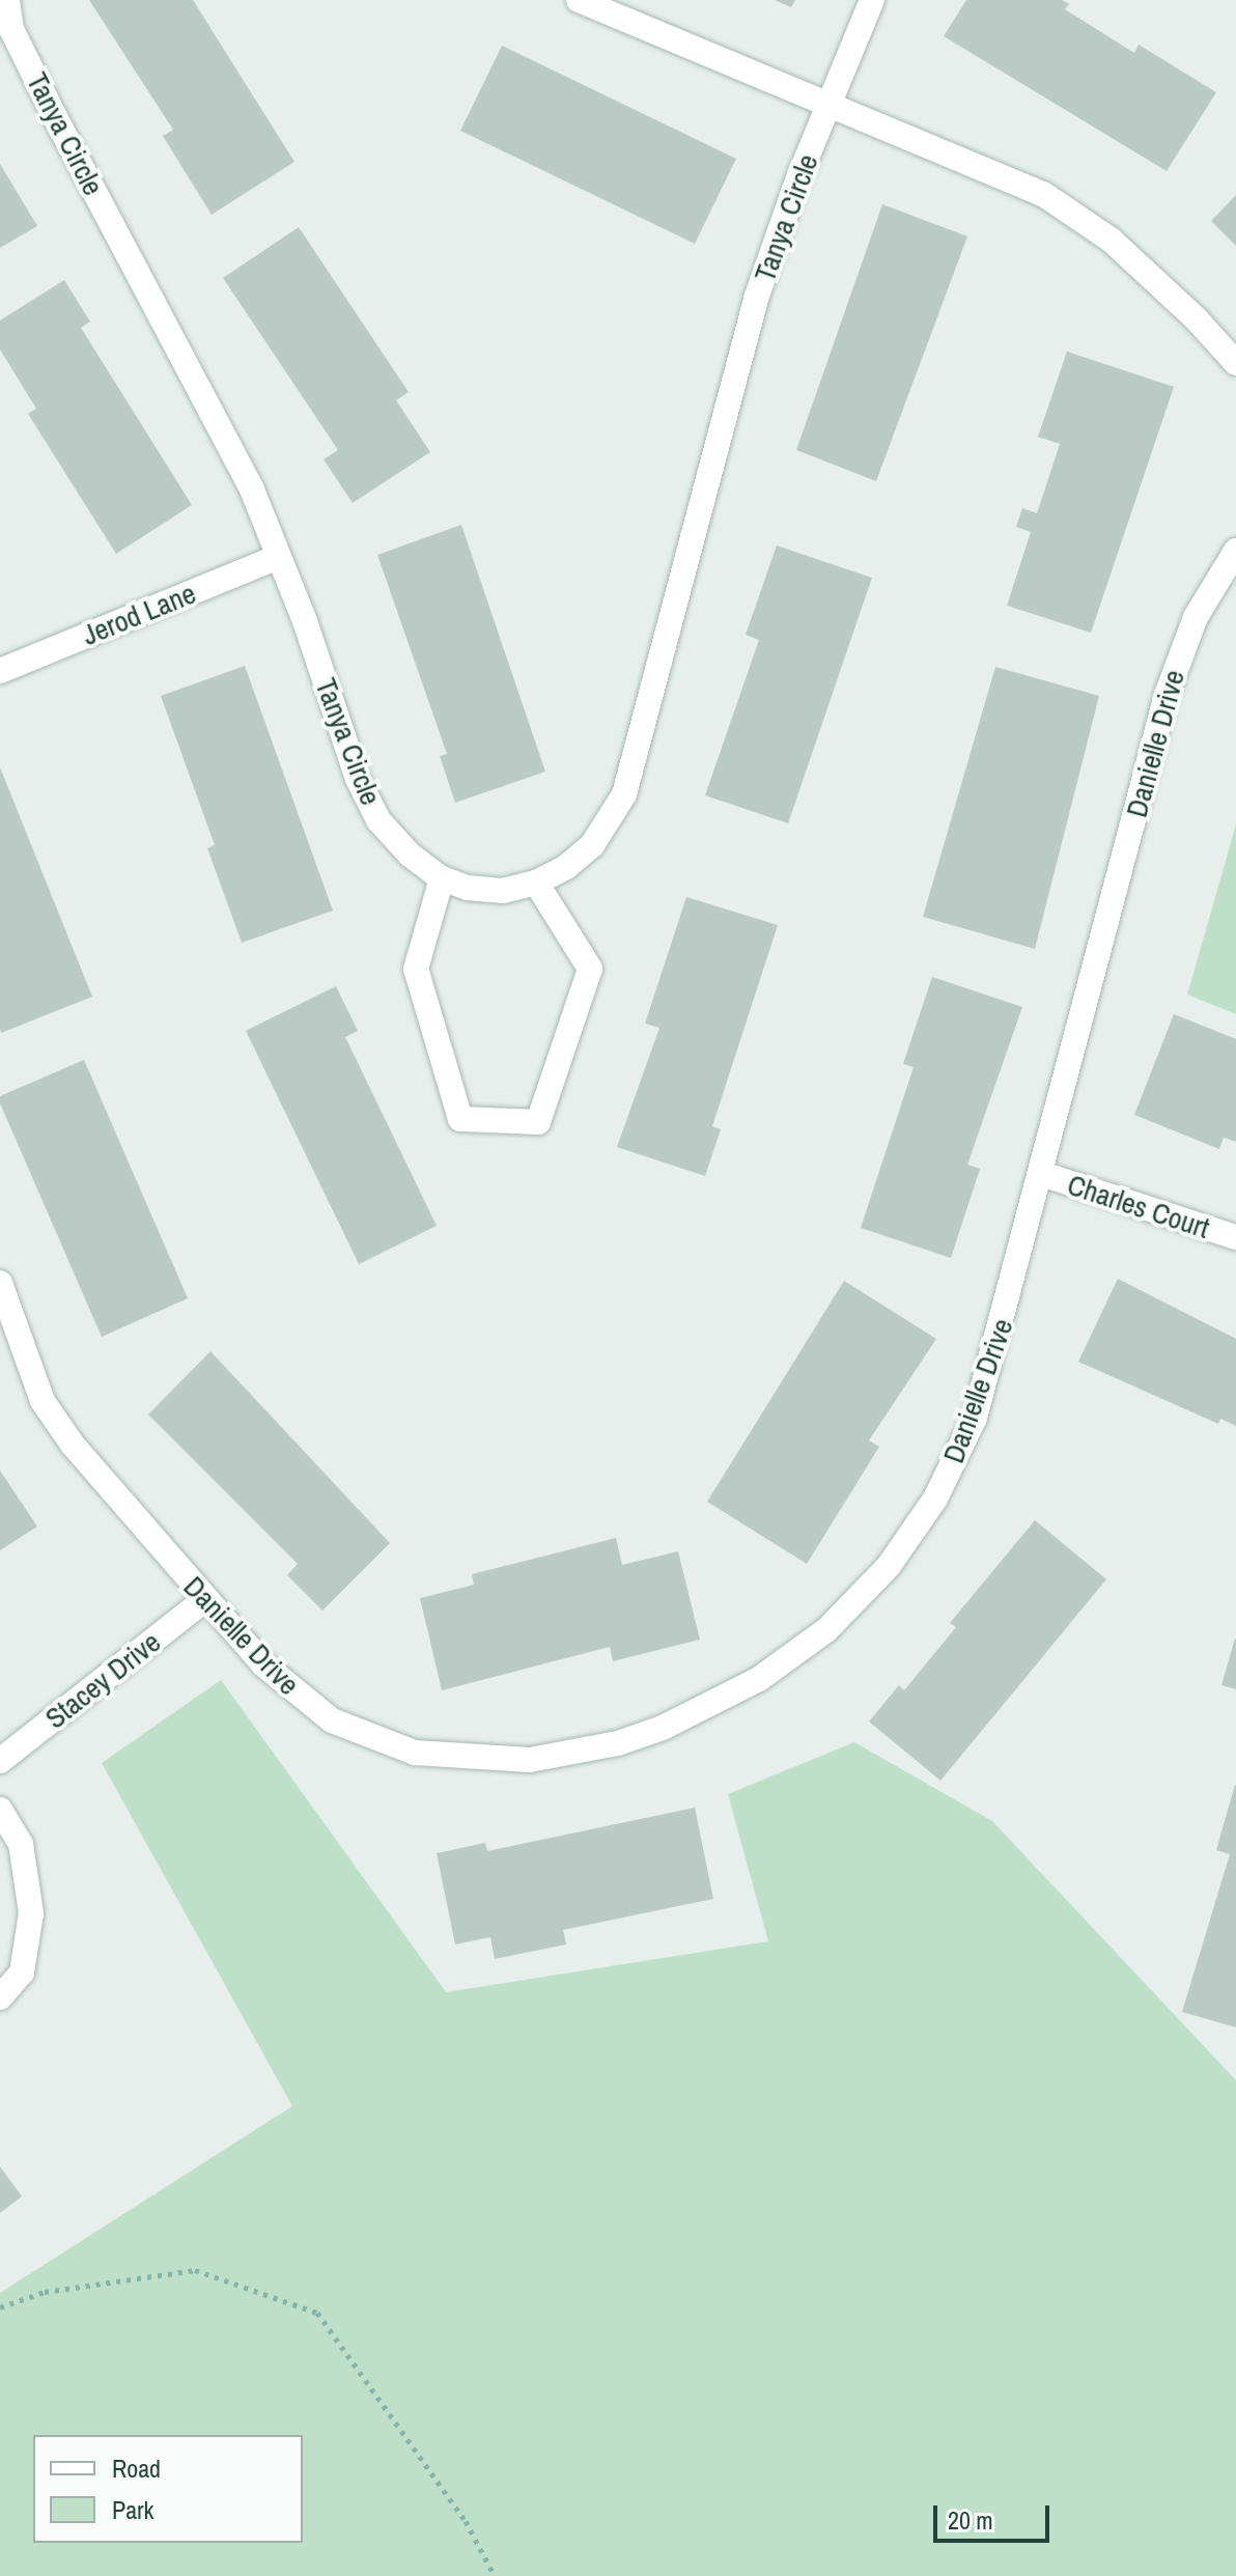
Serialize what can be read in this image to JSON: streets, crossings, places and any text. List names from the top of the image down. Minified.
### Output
{"streets":{"street":["Tanya Circle","Jerod Lane","Danielle Drive","Charles Court","Stacey Drive"]},"crossings":[["Tanya Circle","Jerod Lane"],["Danielle Drive","Charles Court"],["Danielle Drive","Stacey Drive"]],"legend":["Road","Park"],"scale_bar":"20 m"}
